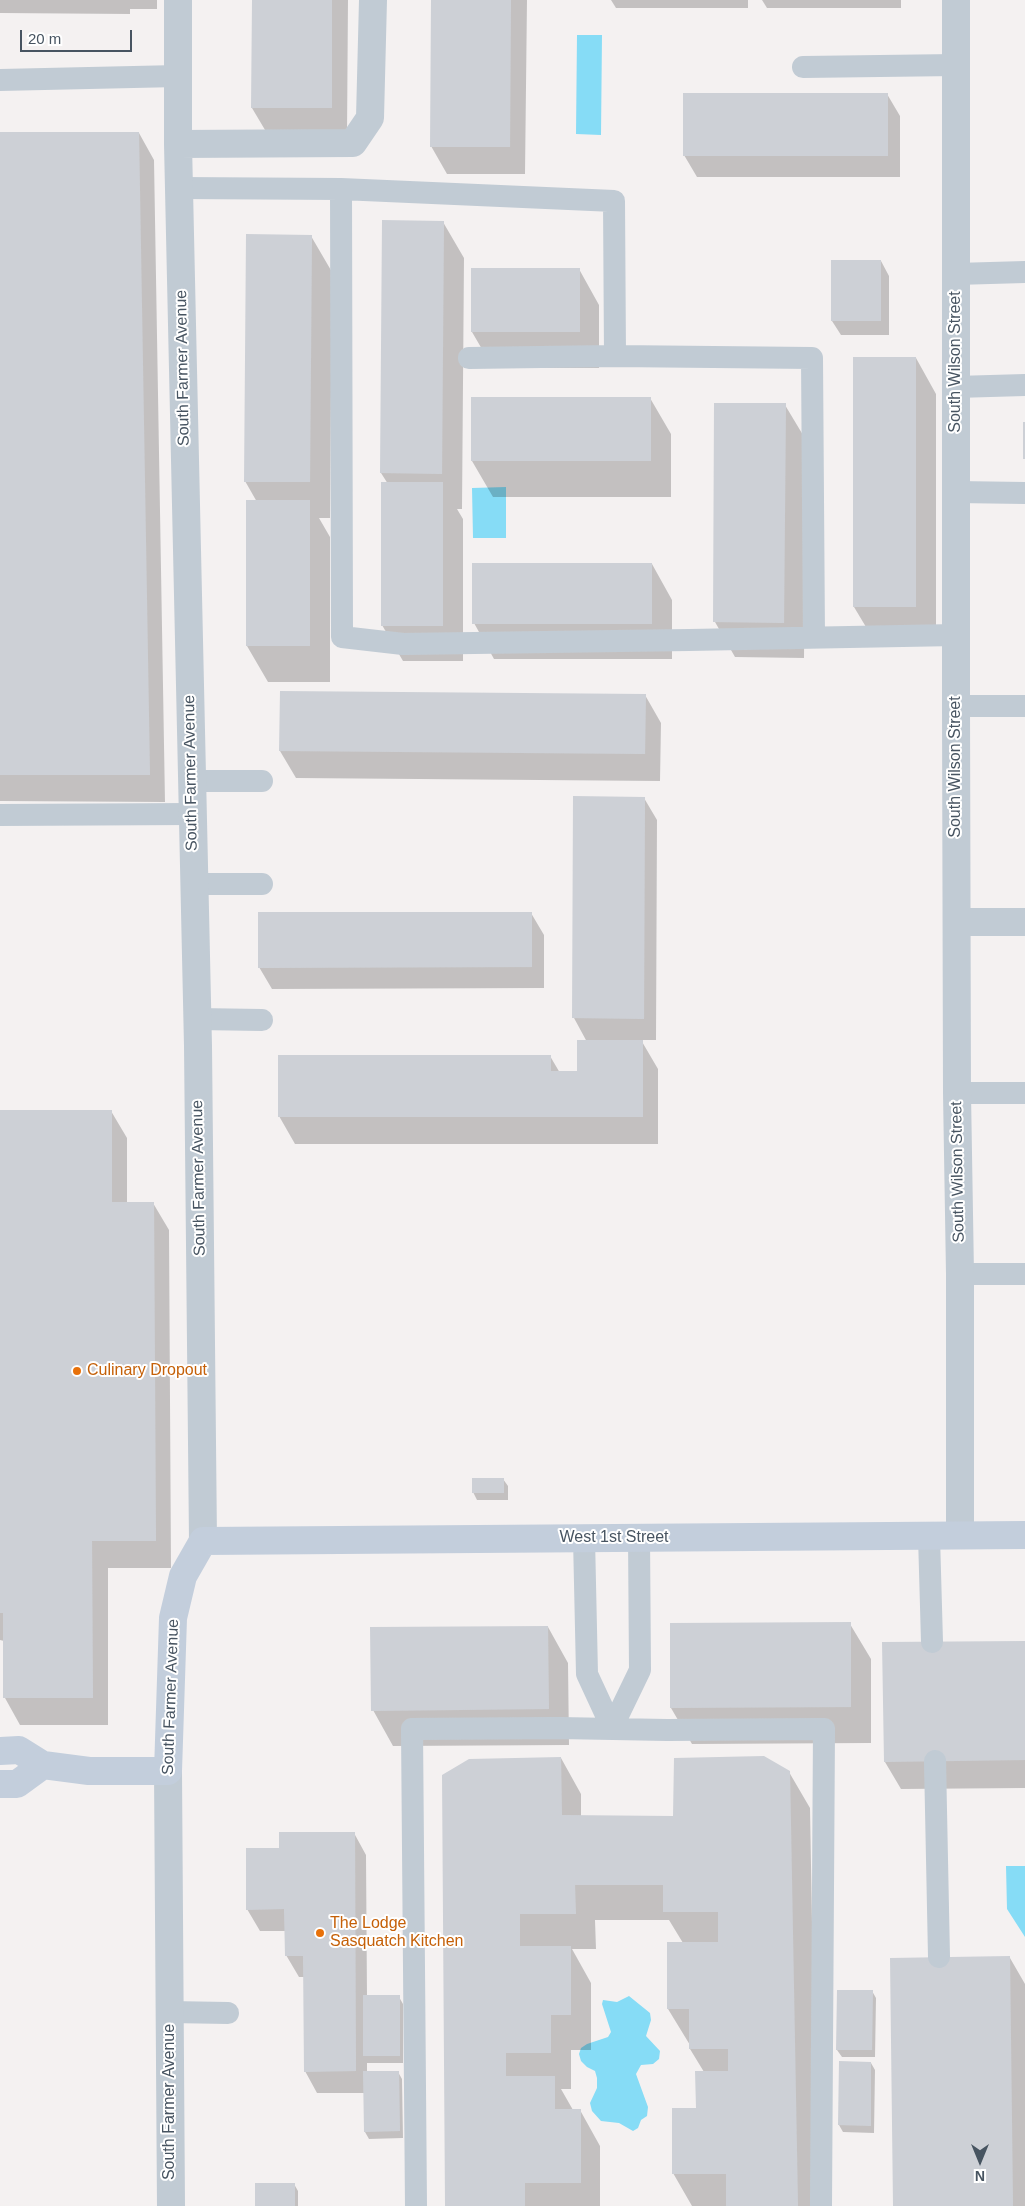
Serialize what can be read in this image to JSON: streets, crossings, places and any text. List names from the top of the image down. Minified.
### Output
{"streets":{"street":["South Wilson Street","South Farmer Avenue","West 1st Street"]},"crossings":[["South Wilson Street","West 1st Street"],["South Farmer Avenue","West 1st Street"]],"places":["Culinary Dropout","The Lodge Sasquatch Kitchen"],"scale_bar":"20 m","north":"bottom"}
